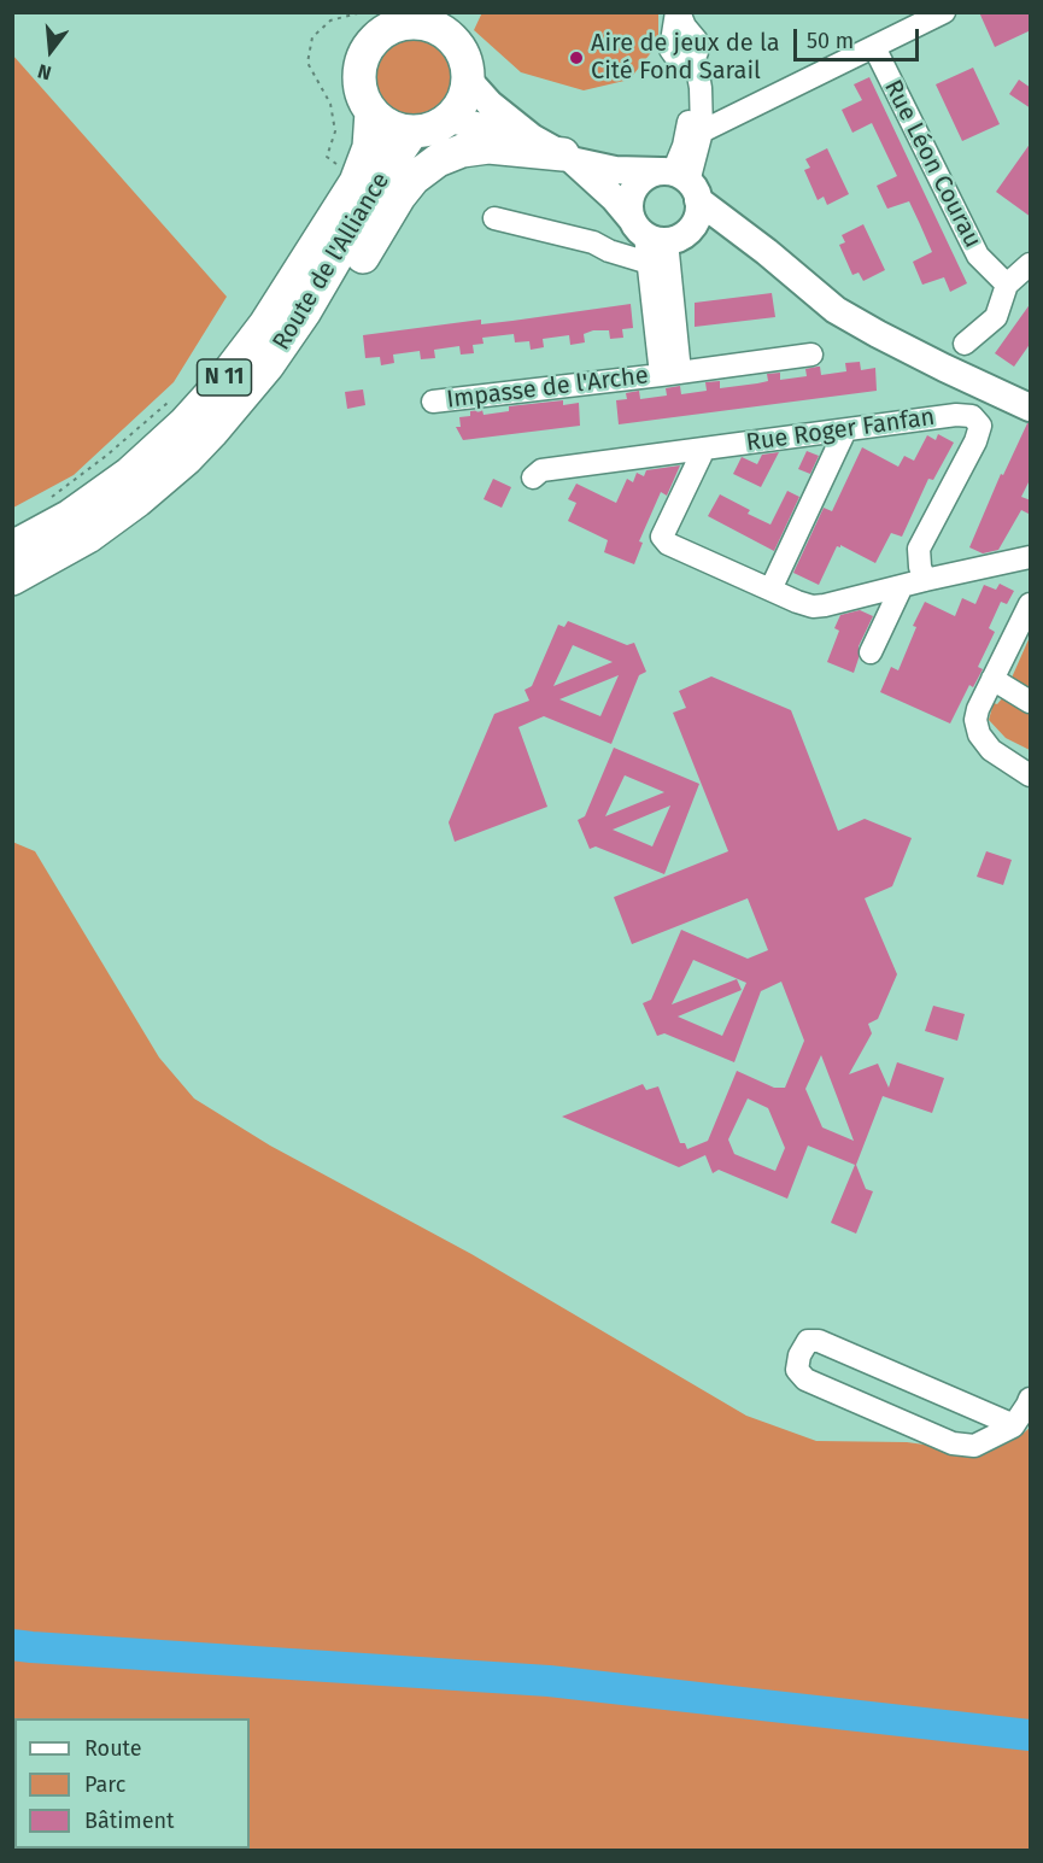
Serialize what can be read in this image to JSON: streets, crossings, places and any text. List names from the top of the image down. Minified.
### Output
{"streets":{"highway":["Route de l'Alliance","N 11"],"street":["Rue Léon Courau","Impasse de l'Arche","Rue Roger Fanfan"]},"places":["Aire de jeux de la Cité Fond Sarail"],"legend":["Route","Parc","Bâtiment"],"scale_bar":"50 m","north":"bottom"}
